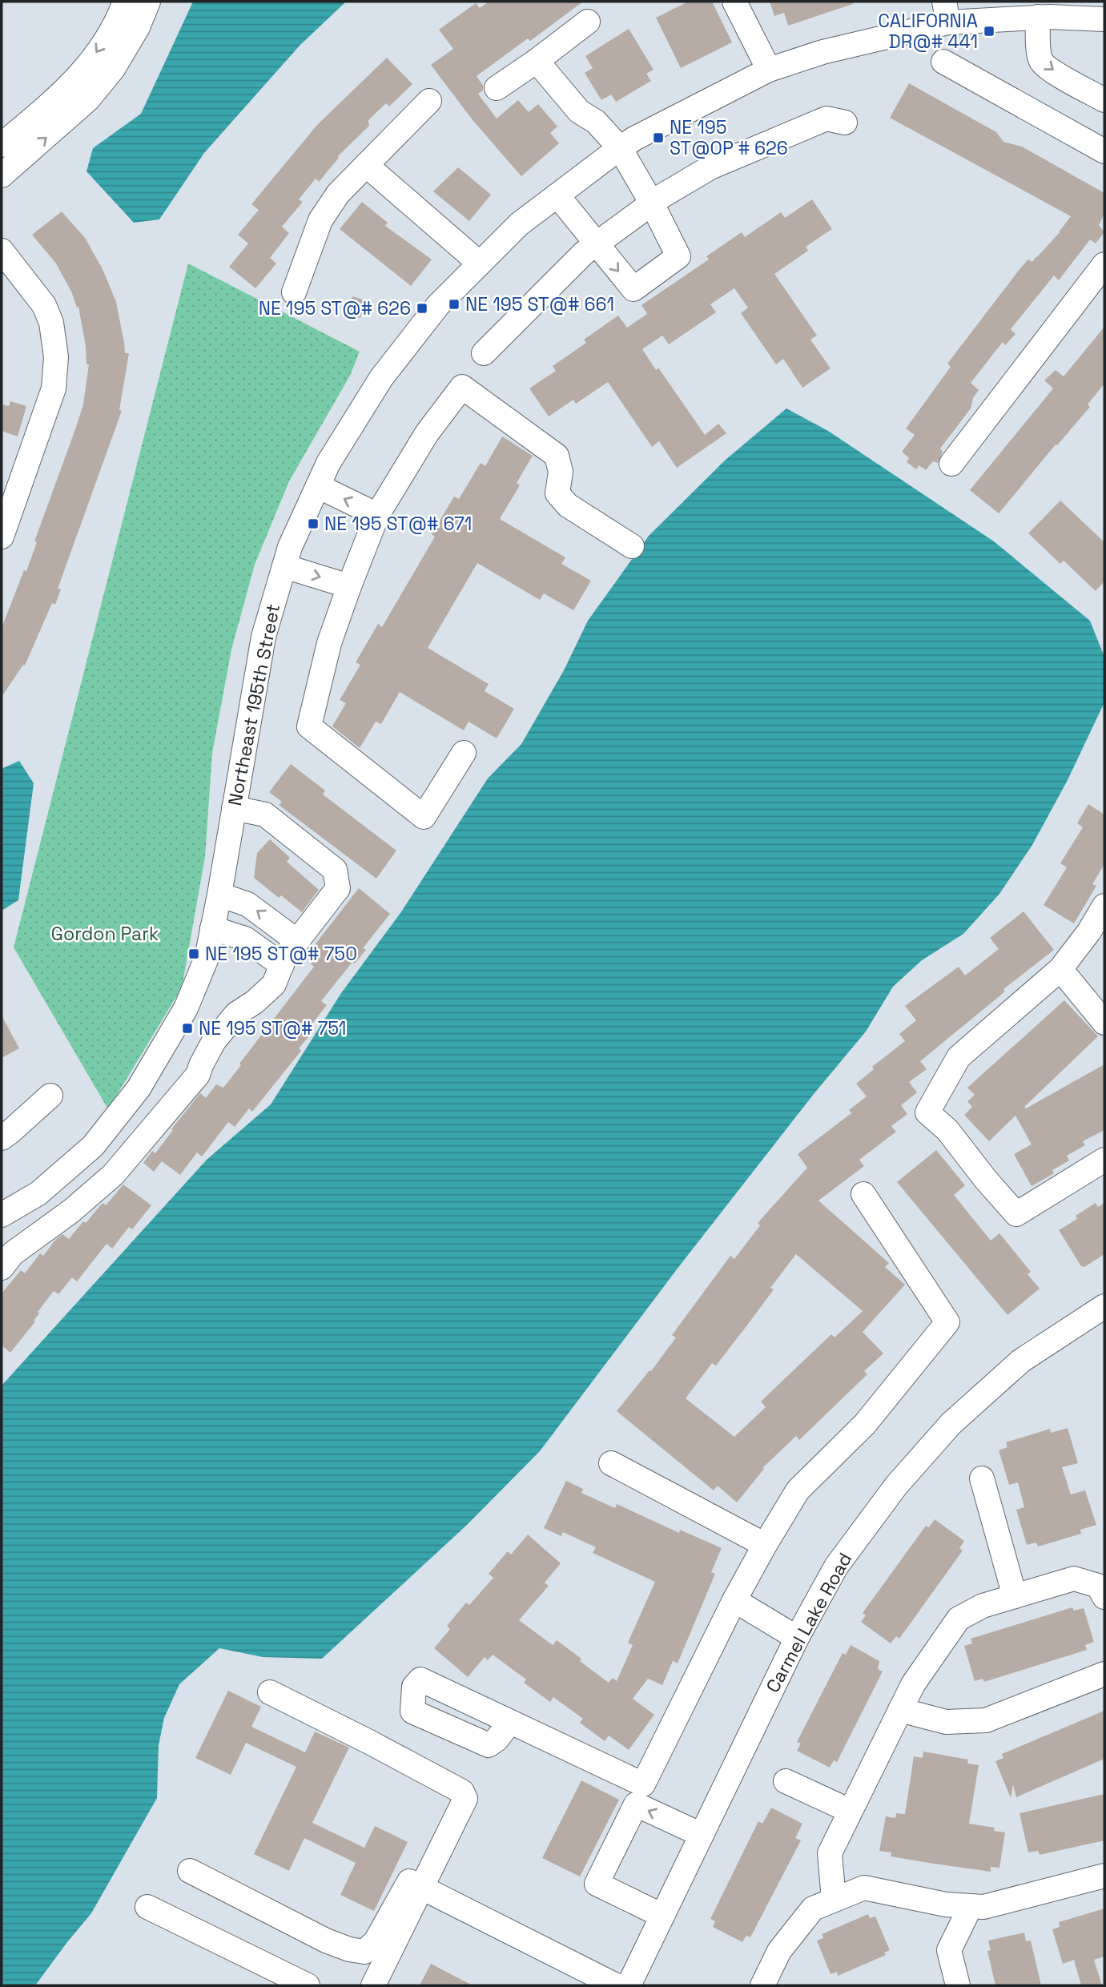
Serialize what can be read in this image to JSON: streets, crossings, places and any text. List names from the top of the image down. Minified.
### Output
{"streets":{"street":["Northeast 195th Street","Carmel Lake Road"]},"parks":["Gordon Park"],"places":{"transit":["CALIFORNIA DR@# 441","NE 195 ST@OP # 626","NE 195 ST@# 661","NE 195 ST@# 626","NE 195 ST@# 671","NE 195 ST@# 750","NE 195 ST@# 751"]}}
